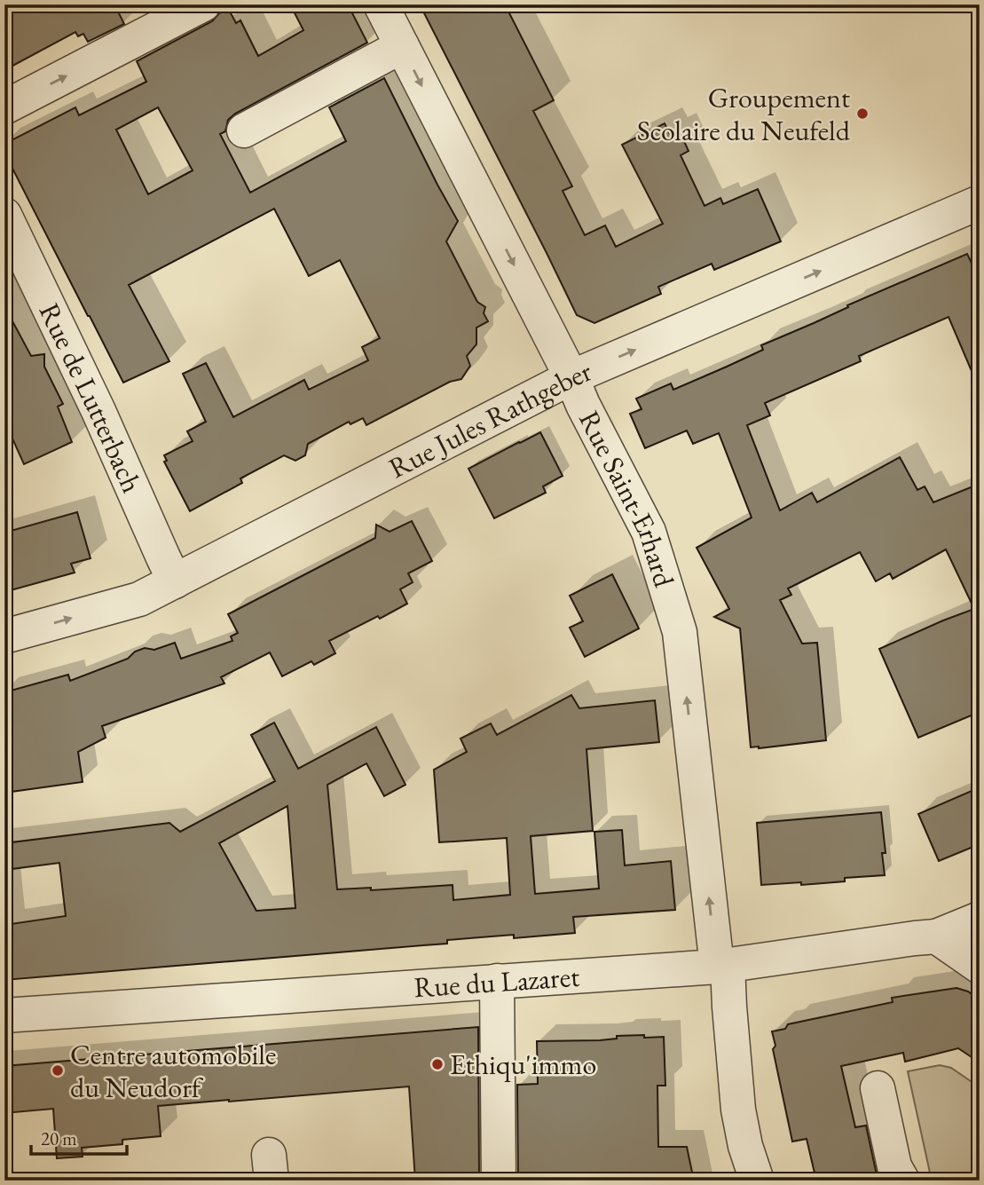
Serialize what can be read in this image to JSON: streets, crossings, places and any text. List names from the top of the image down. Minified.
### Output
{"streets":{"street":["Rue de Lutterbach","Rue Jules Rathgeber","Rue Saint-Erhard","Rue du Lazaret"]},"crossings":[["Rue de Lutterbach","Rue Jules Rathgeber"],["Rue Jules Rathgeber","Rue Saint-Erhard"],["Rue Saint-Erhard","Rue du Lazaret"]],"one_way":["Rue Jules Rathgeber"],"places":["Groupement Scolaire du Neufeld","Ethiqu'immo","Centre automobile du Neudorf"],"scale_bar":"20 m"}
